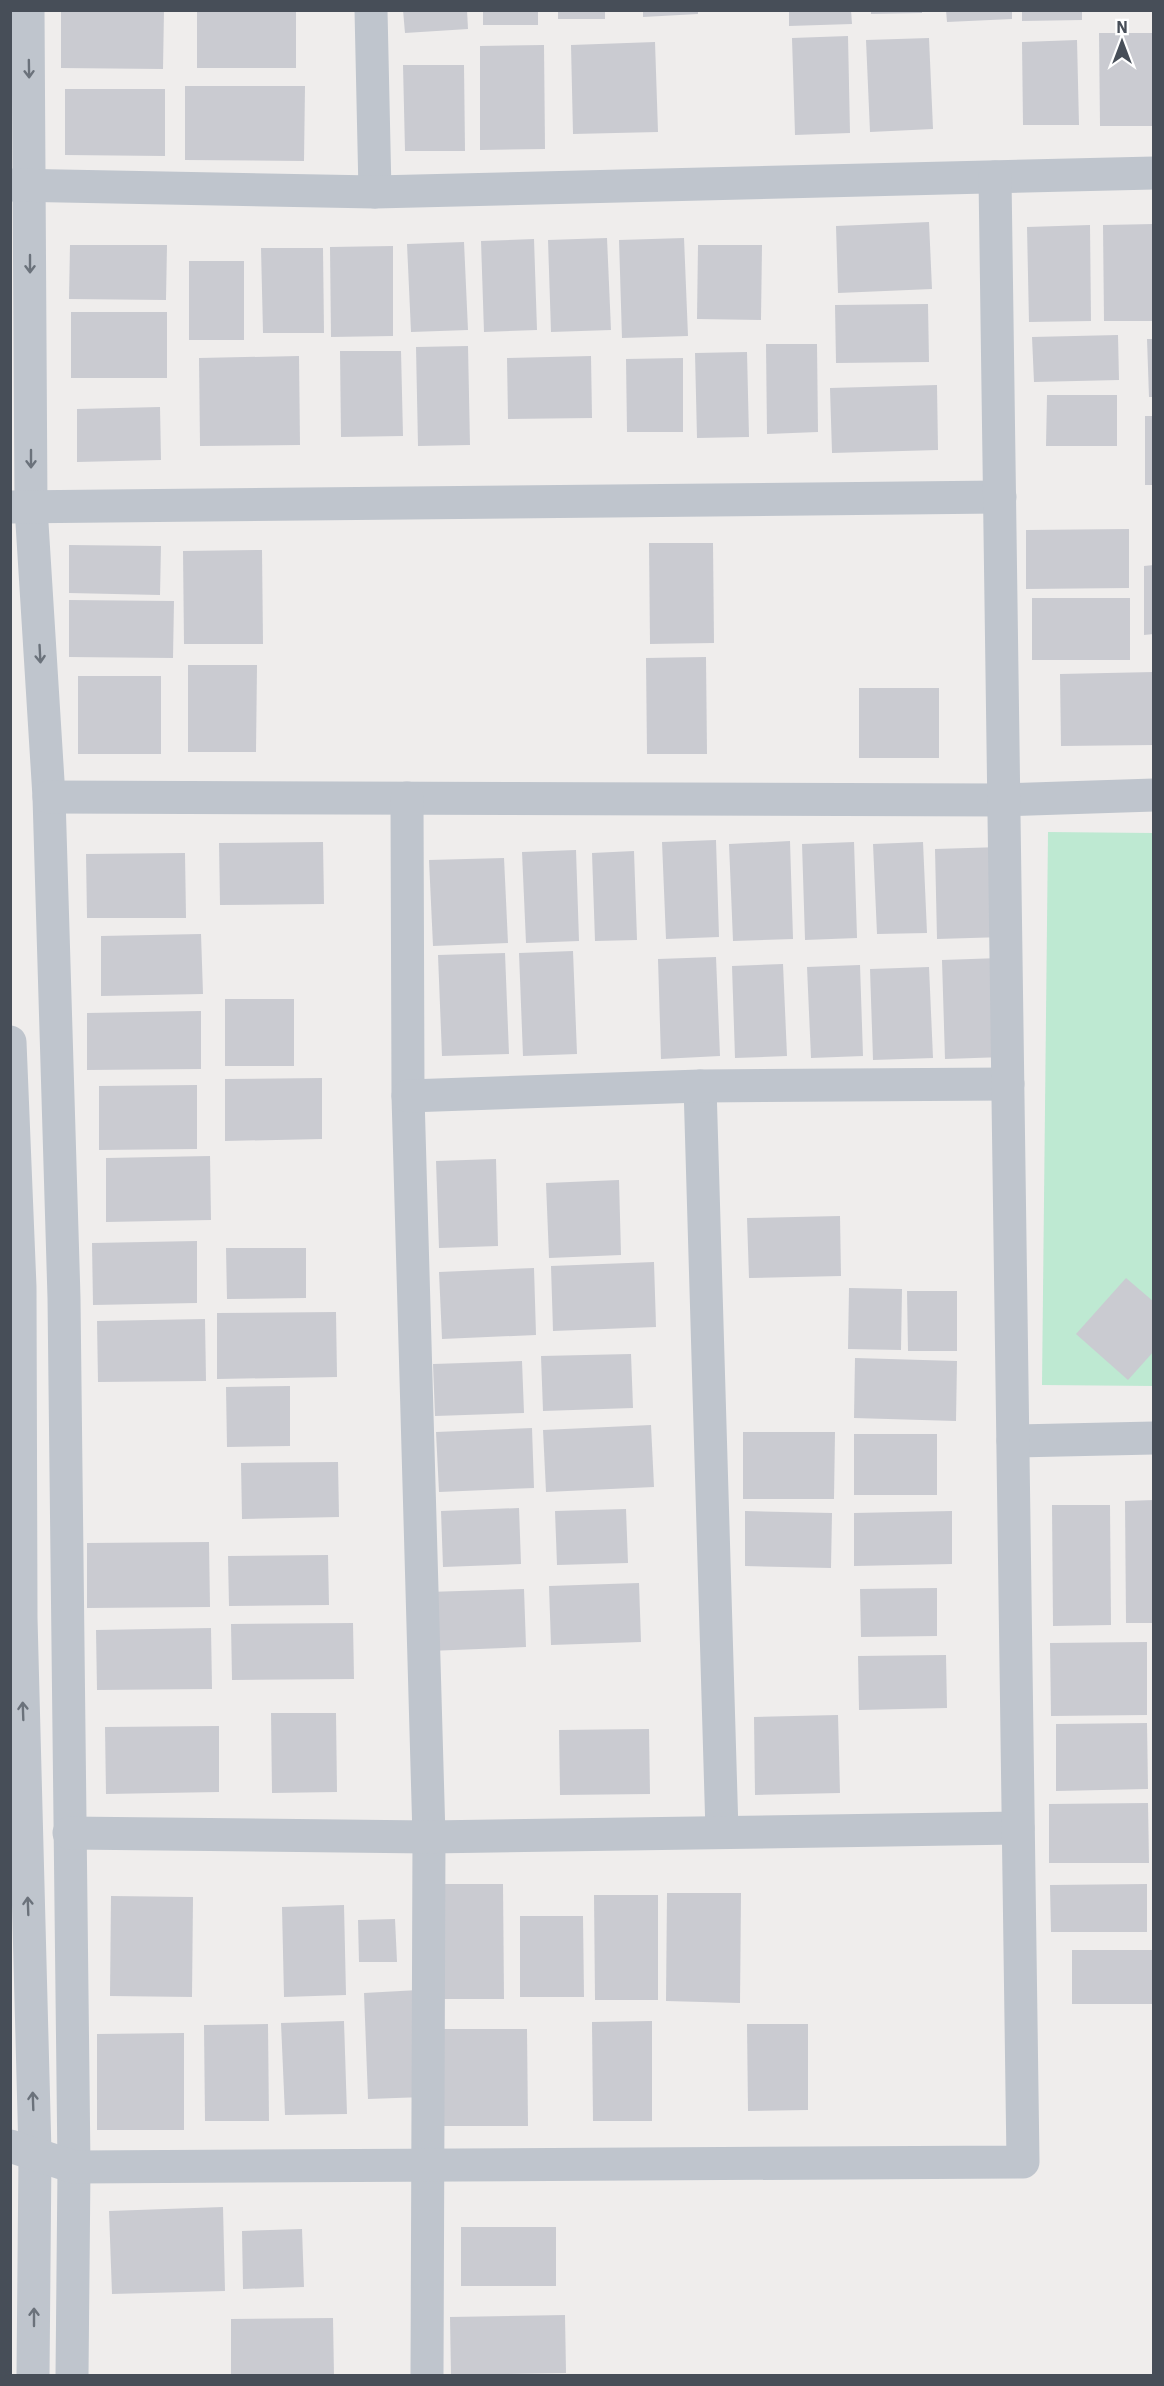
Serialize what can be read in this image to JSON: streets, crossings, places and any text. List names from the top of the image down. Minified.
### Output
{"north":"top"}
